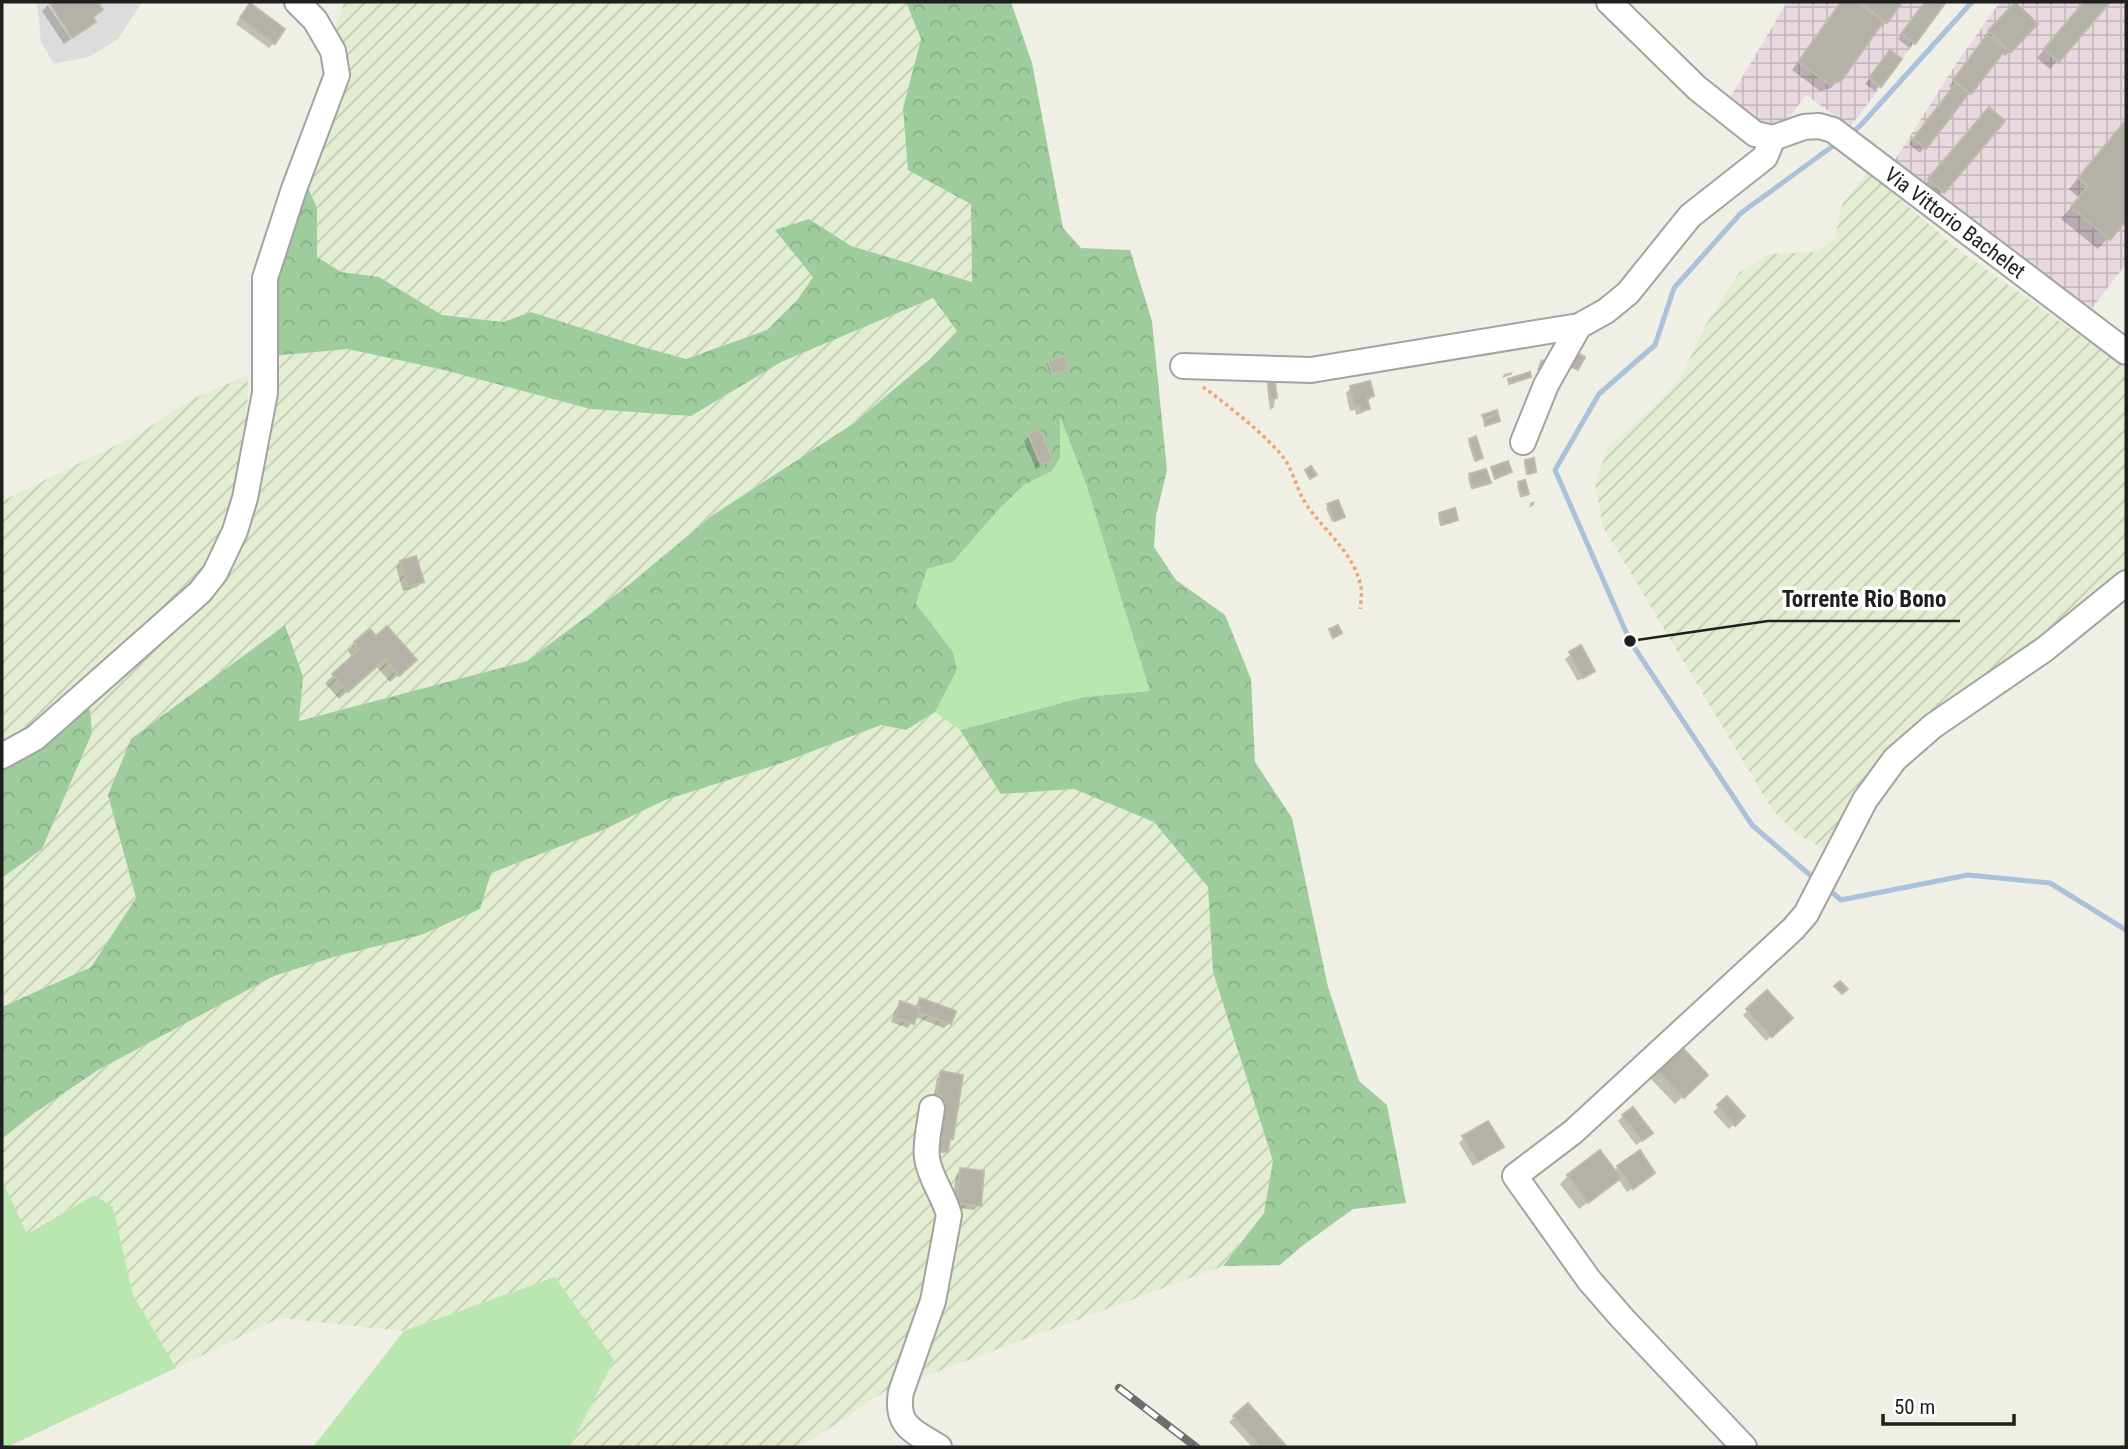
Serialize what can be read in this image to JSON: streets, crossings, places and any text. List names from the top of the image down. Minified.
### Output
{"streets":{"street":["Via Vittorio Bachelet"]},"places":["Torrente Rio Bono"],"scale_bar":"50 m"}
